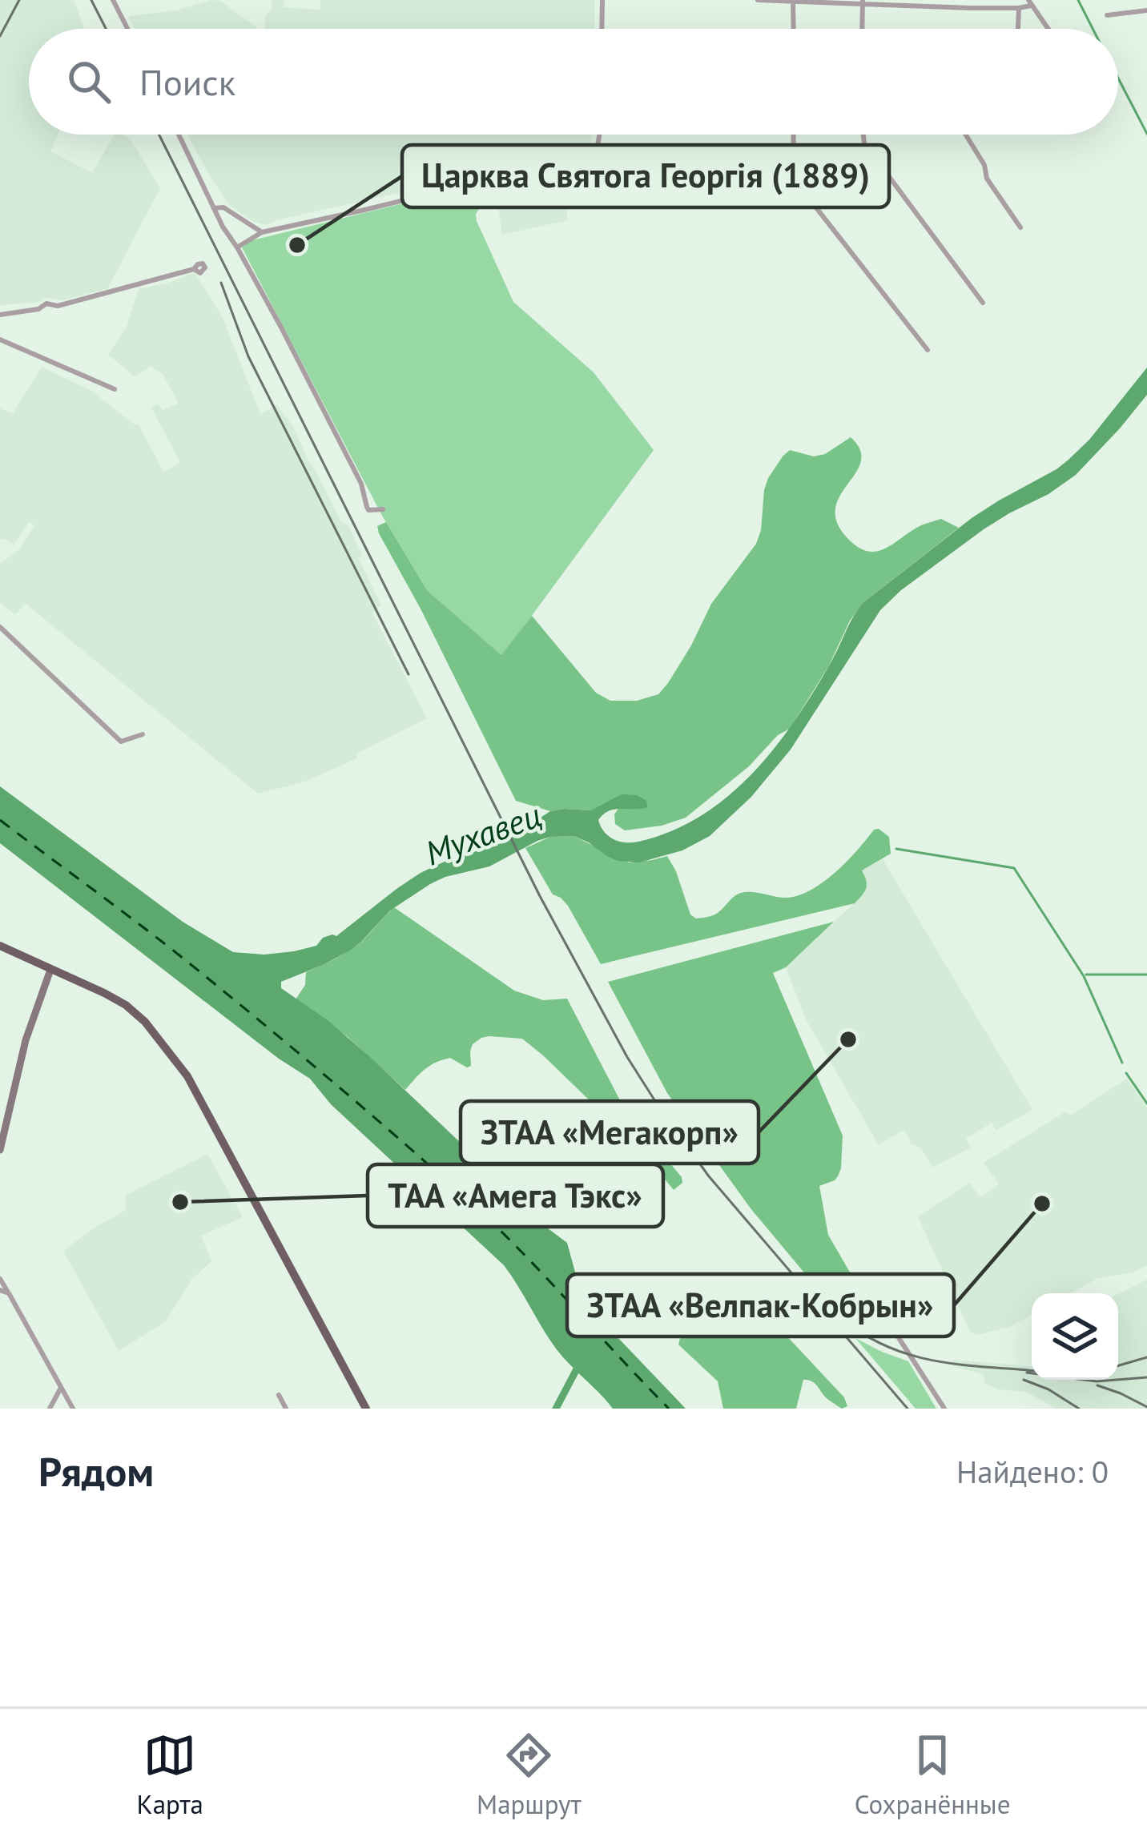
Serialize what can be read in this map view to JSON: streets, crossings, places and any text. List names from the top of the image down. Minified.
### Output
{"water":["Мухавец"],"places":["Царква Святога Георгія (1889)","ЗТАА «Мегакорп»","ТАА «Амега Тэкс»","ЗТАА «Велпак-Кобрын»"],"page":{"search":"Поиск","heading":["Рядом","Найдено: 0"],"nav":["Карта","Маршрут","Сохранённые"]}}
